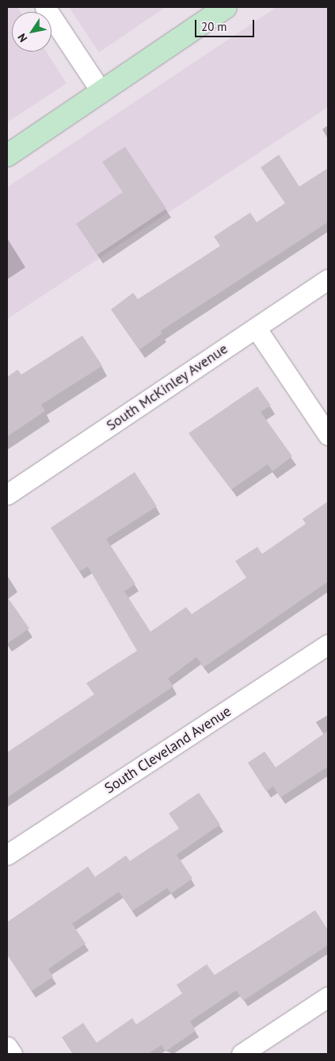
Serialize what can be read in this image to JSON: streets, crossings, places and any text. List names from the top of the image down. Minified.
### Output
{"streets":{"street":["South McKinley Avenue","South Cleveland Avenue"]},"scale_bar":"20 m","north":"bottom left"}
